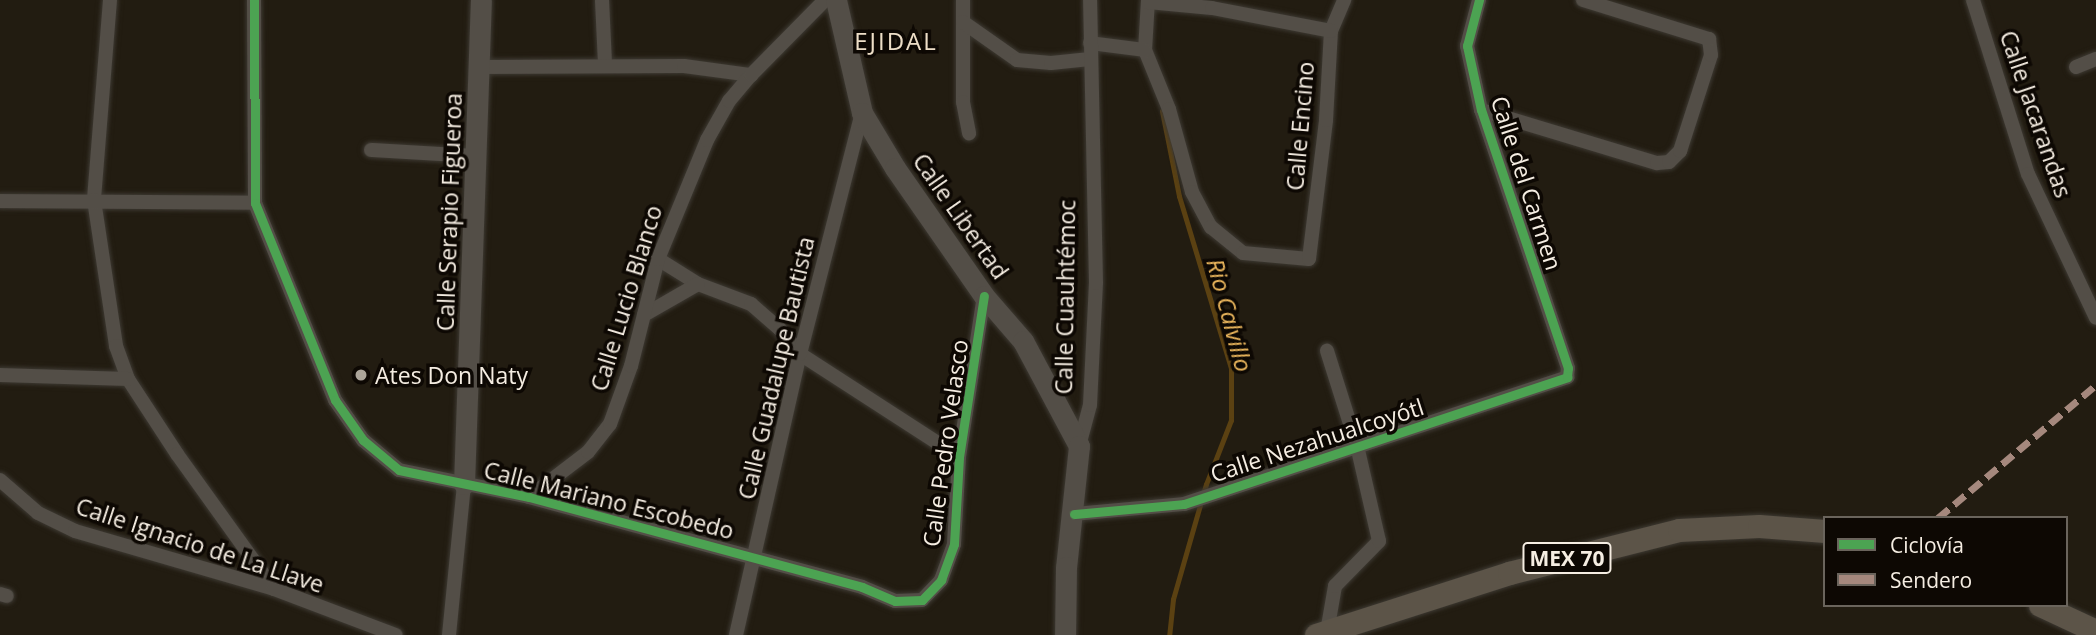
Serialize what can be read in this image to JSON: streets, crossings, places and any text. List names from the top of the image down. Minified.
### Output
{"streets":{"main road":["MEX 70"],"street":["Calle Jacarandas","Calle Encino","Calle del Carmen","Calle Serapio Figueroa","Calle Libertad","Calle Cuauhtémoc","Calle Lucio Blanco","Calle Guadalupe Bautista","Calle Nezahualcoyótl","Calle Pedro Velasco","Calle Mariano Escobedo","Calle Ignacio de La Llave"]},"crossings":[["Calle del Carmen","Calle Nezahualcoyótl"],["Calle Serapio Figueroa","Calle Mariano Escobedo"],["Calle Libertad","Calle Cuauhtémoc"],["Calle Libertad","Calle Guadalupe Bautista"],["Calle Libertad","Calle Pedro Velasco"],["Calle Cuauhtémoc","Calle Nezahualcoyótl"],["Calle Lucio Blanco","Calle Mariano Escobedo"],["Calle Guadalupe Bautista","Calle Mariano Escobedo"],["Calle Pedro Velasco","Calle Mariano Escobedo"]],"districts":["EJIDAL"],"water":["Rio Calvillo"],"places":["Ates Don Naty"],"legend":["Ciclovía","Sendero"]}
